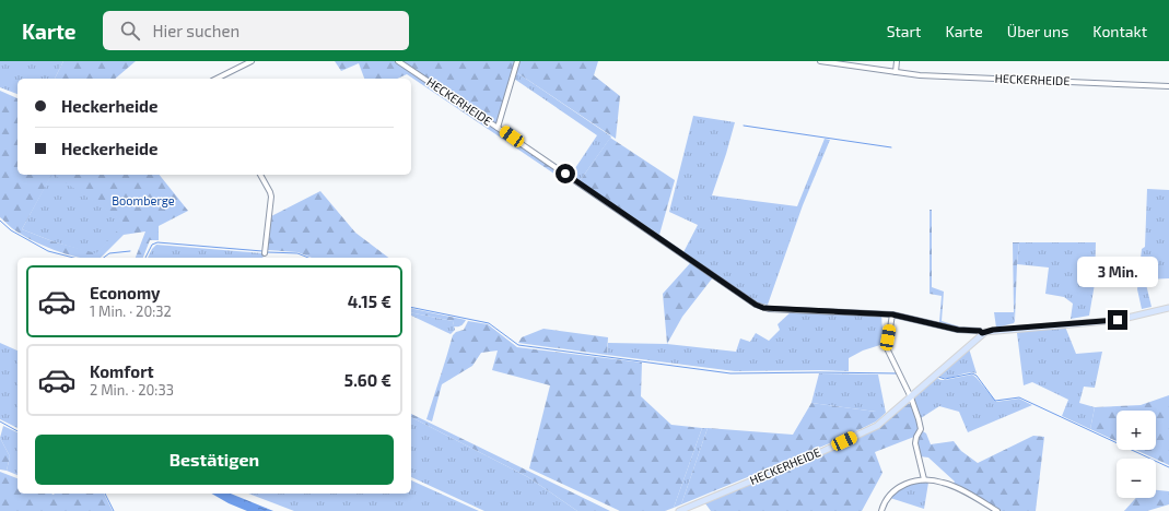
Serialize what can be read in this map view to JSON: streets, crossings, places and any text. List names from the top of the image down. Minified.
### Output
{"streets":{"main road":["HECKERHEIDE"]},"parks":["Boomberge"],"page":{"header":"Karte","search":"Hier suchen","nav":["Start","Karte","Über uns","Kontakt"],"banner":["Heckerheide","Heckerheide"],"bubble":"3 Min.","list":[{"name":"Economy","note":"1 Min. · 20:32","value":"4.15 €"},{"name":"Komfort","note":"2 Min. · 20:33","value":"5.60 €"}],"map_buttons":["+","−"],"buttons":"Bestätigen"}}
